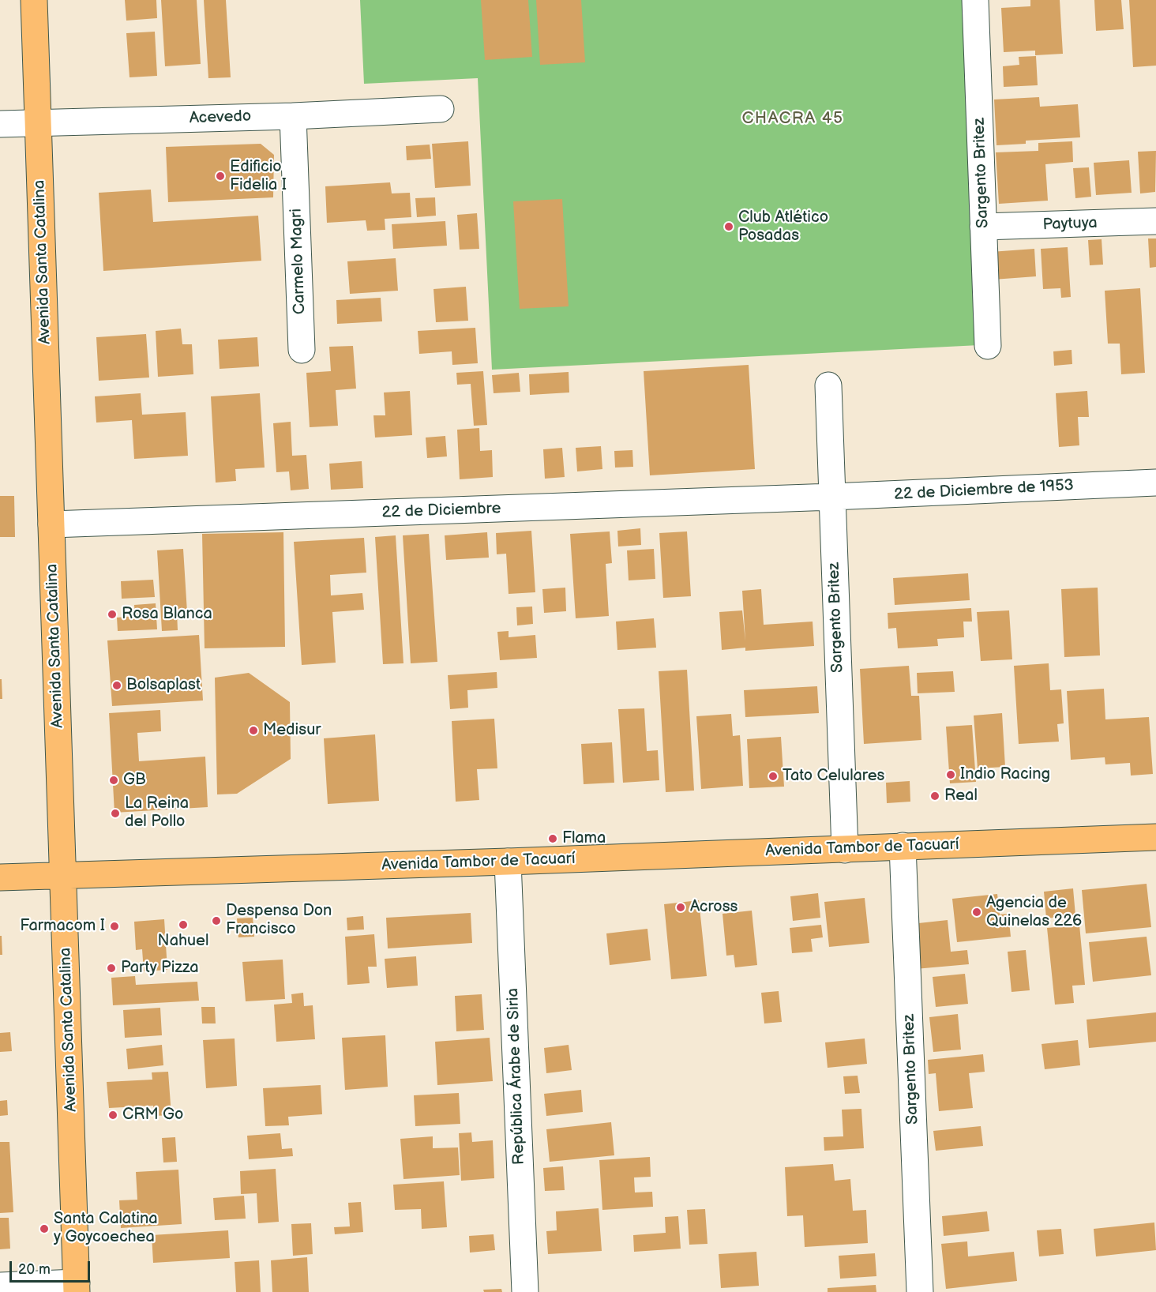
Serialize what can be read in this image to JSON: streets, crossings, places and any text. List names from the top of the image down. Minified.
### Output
{"streets":{"main road":["Avenida Santa Catalina","Avenida Tambor de Tacuarí"],"street":["Acevedo","Sargento Britez","Paytuya","Carmelo Magri","22 de Diciembre de 1953","22 de Diciembre","República Árabe de Siria"]},"crossings":[["Acevedo","Carmelo Magri"],["Acevedo","Avenida Santa Catalina"],["Sargento Britez","Paytuya"],["Sargento Britez","22 de Diciembre de 1953"],["Sargento Britez","22 de Diciembre"],["Sargento Britez","Avenida Tambor de Tacuarí"],["Avenida Santa Catalina","22 de Diciembre"],["Avenida Santa Catalina","Avenida Tambor de Tacuarí"],["22 de Diciembre de 1953","22 de Diciembre"],["Avenida Tambor de Tacuarí","República Árabe de Siria"]],"districts":["CHACRA 45"],"places":["Edificio Fidelia I","Club Atlético Posadas","Rosa Blanca","Bolsaplast","Medisur","Indio Racing","Tato Celulares","GB","Real","La Reina del Pollo","Flama","Across","Agencia de Quinelas 226","Despensa Don Francisco","Nahuel","Farmacom I","Party Pizza","CRM Go","Santa Calatina y Goycoechea"],"scale_bar":"20 m"}
